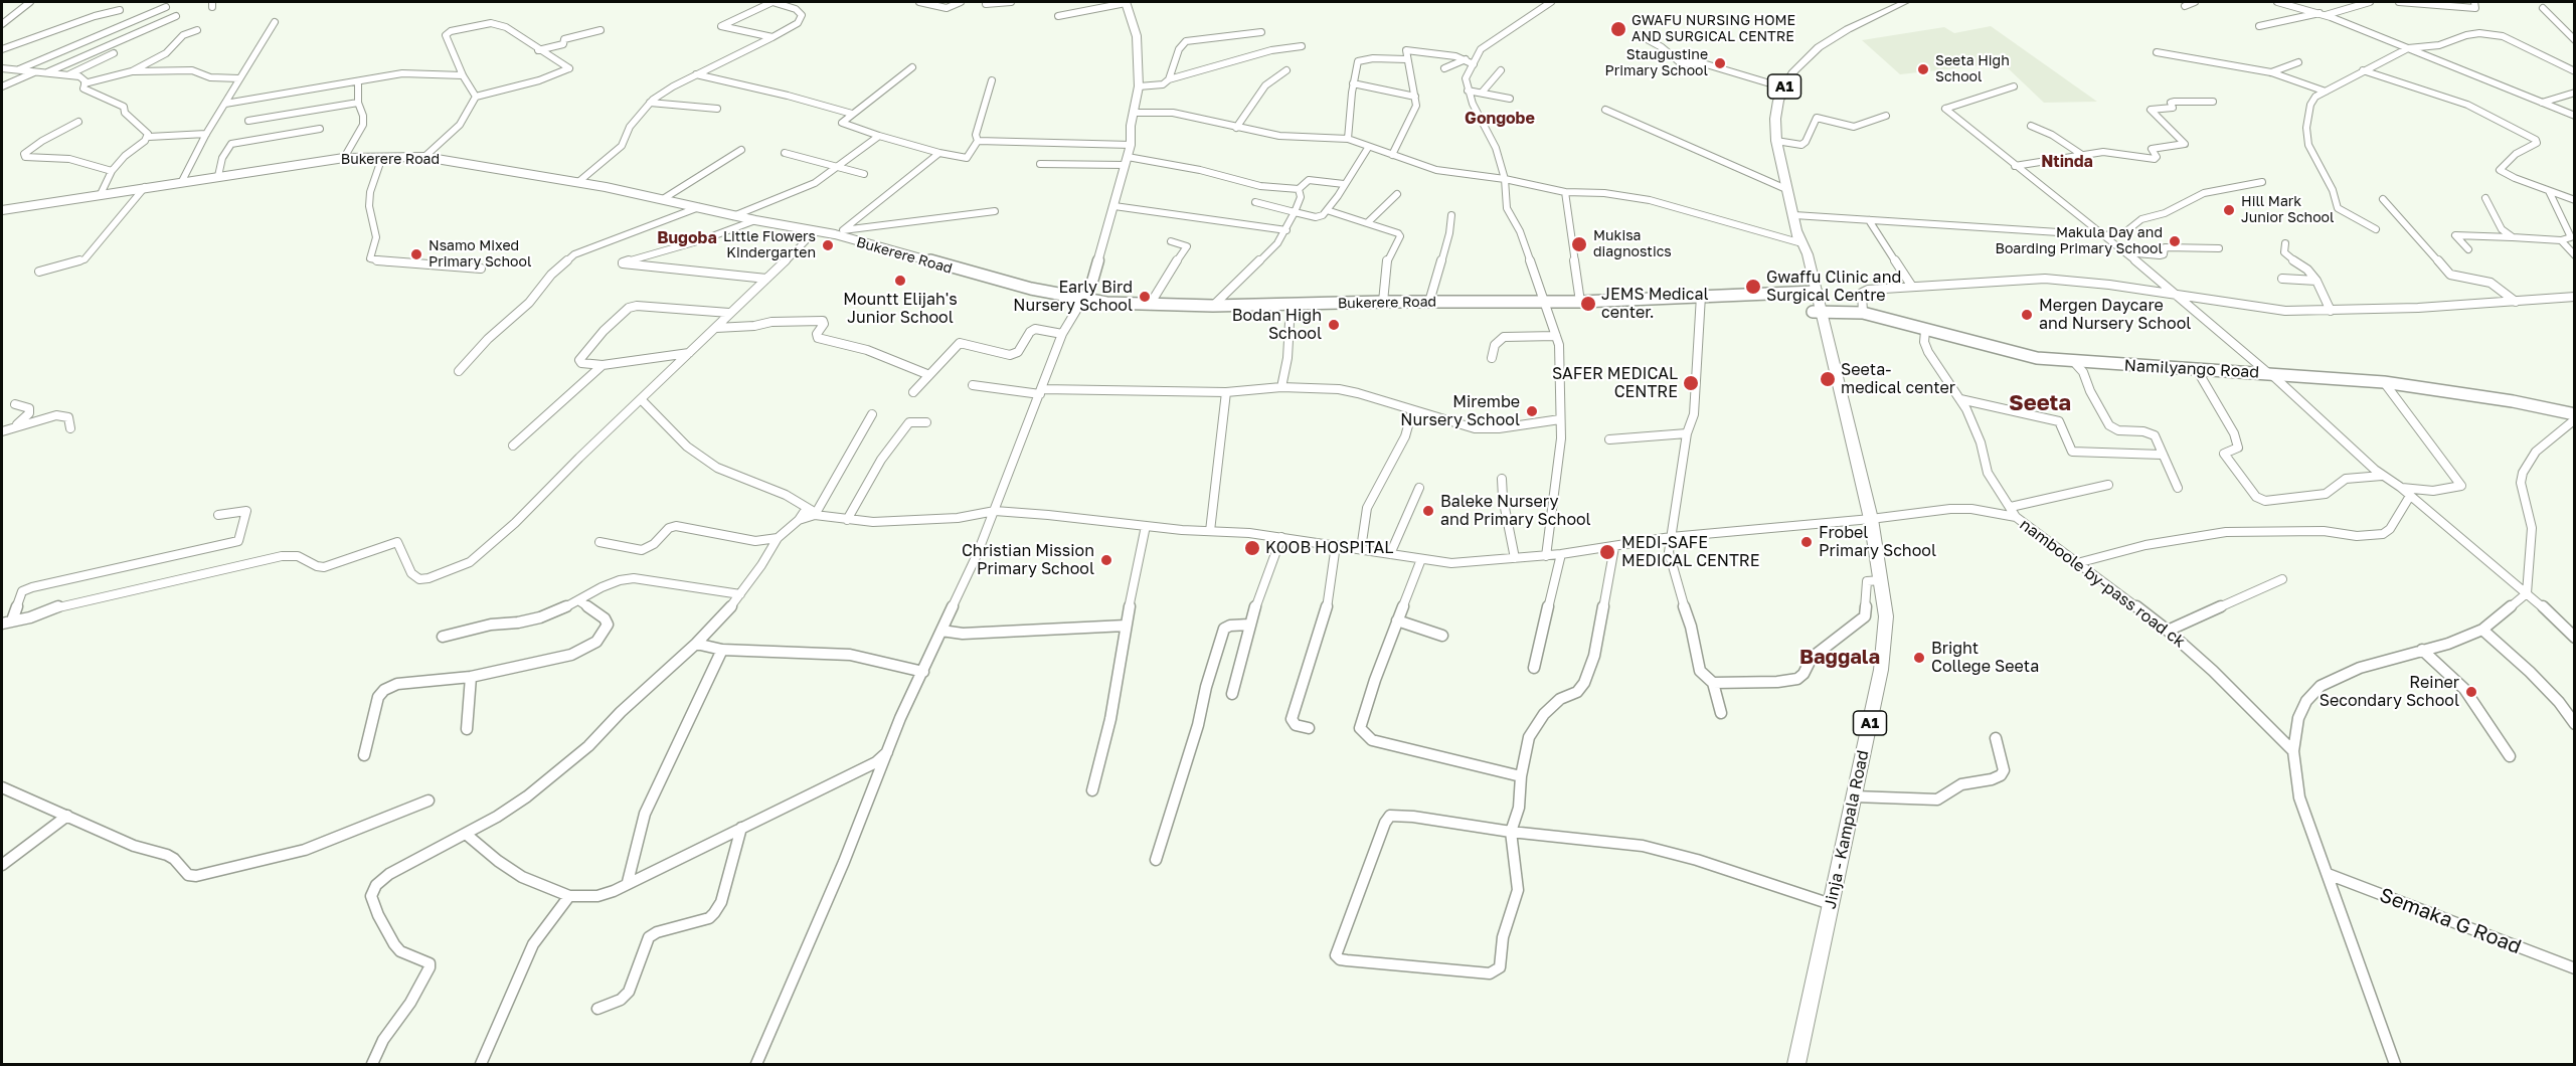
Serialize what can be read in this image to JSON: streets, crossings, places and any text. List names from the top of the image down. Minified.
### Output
{"streets":{"highway":["A1","Jinja - Kampala Road"],"main road":["Bukerere Road","Namilyango Road"],"street":["namboole by-pass road ck","Semaka G Road"]},"crossings":[["Bukerere Road","Jinja - Kampala Road"],["Namilyango Road","Jinja - Kampala Road"],["namboole by-pass road ck","Jinja - Kampala Road"]],"districts":["Gongobe","Ntinda","Bugoba","Seeta","Baggala"],"places":["GWAFU NURSING HOME AND SURGICAL CENTRE","Staugustine Primary School","Seeta High School","Hill Mark Junior School","Makula Day and Boarding Primary School","Mukisa diagnostics","Little Flowers Kindergarten","Nsamo Mixed Primary School","Mountt Elijah's Junior School","Gwaffu Clinic and Surgical Centre","Early Bird Nursery School","JEMS Medical center.","Mergen Daycare and Nursery School","Bodan High School","Seeta- medical center","SAFER MEDICAL CENTRE","Mirembe Nursery School","Baleke Nursery and Primary School","Frobel Primary School","KOOB HOSPITAL","MEDI-SAFE MEDICAL CENTRE","Christian Mission Primary School","Bright College Seeta","Reiner Secondary School"]}
